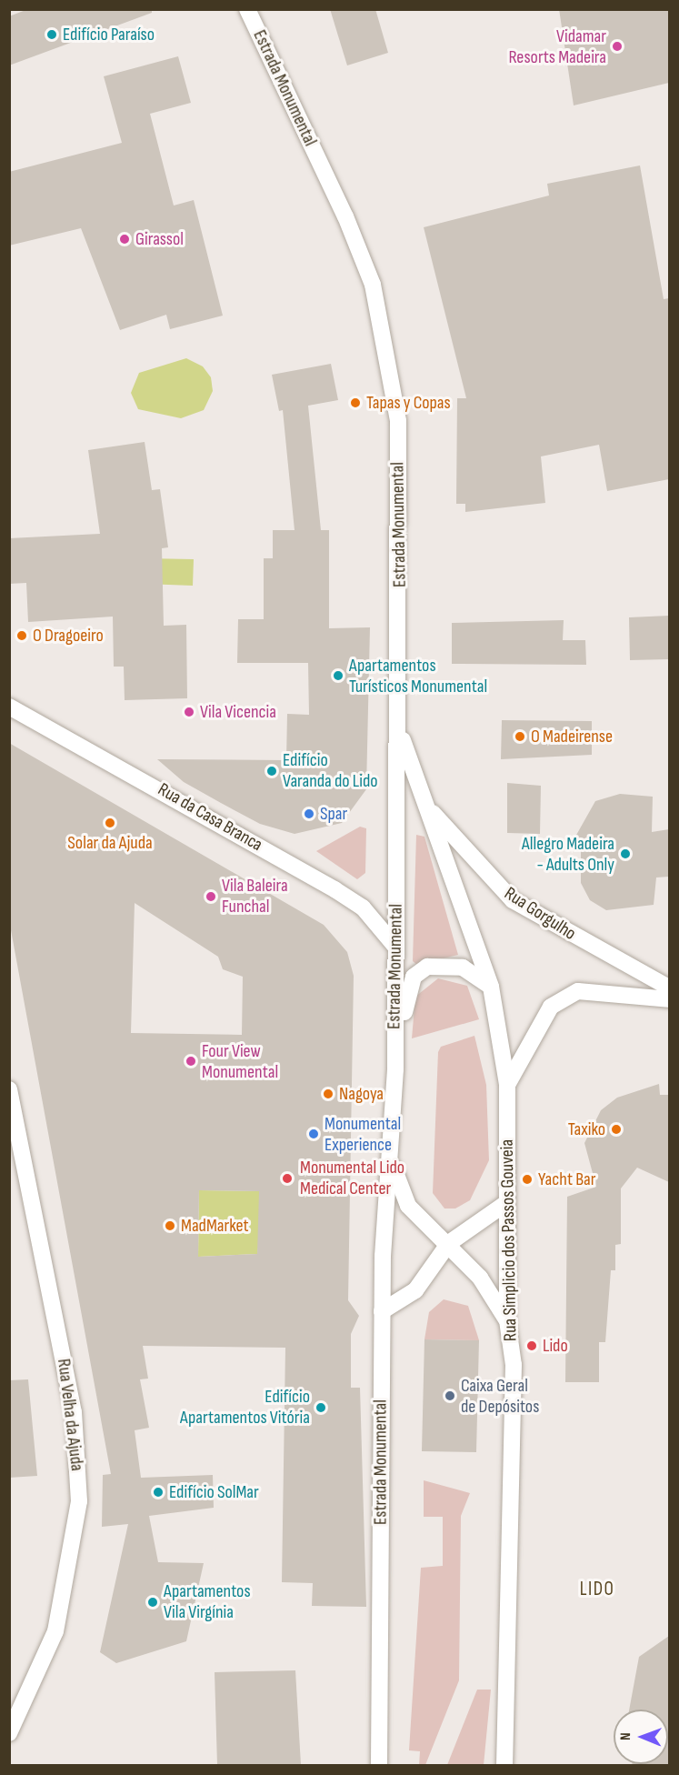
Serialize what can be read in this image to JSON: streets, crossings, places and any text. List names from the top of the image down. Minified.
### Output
{"streets":{"main road":["Estrada Monumental","Rua da Casa Branca","Rua Gorgulho","Rua Simplicio dos Passos Gouveia","Rua Velha da Ajuda"]},"crossings":[["Estrada Monumental","Rua da Casa Branca"],["Estrada Monumental","Rua Simplicio dos Passos Gouveia"],["Rua Gorgulho","Rua Simplicio dos Passos Gouveia"]],"districts":["LIDO"],"places":["Edifício Paraíso","Vidamar Resorts Madeira","Girassol","Tapas y Copas","O Dragoeiro","Apartamentos Turísticos Monumental","Vila Vicencia","O Madeirense","Edifício Varanda do Lido","Spar","Solar da Ajuda","Allegro Madeira - Adults Only","Vila Baleira Funchal","Four View Monumental","Nagoya","Taxiko","Monumental Experience","Monumental Lido Medical Center","Yacht Bar","MadMarket","Lido","Caixa Geral de Depósitos","Edifício Apartamentos Vitória","Edifício SolMar","Apartamentos Vila Virgínia"],"north":"left"}
